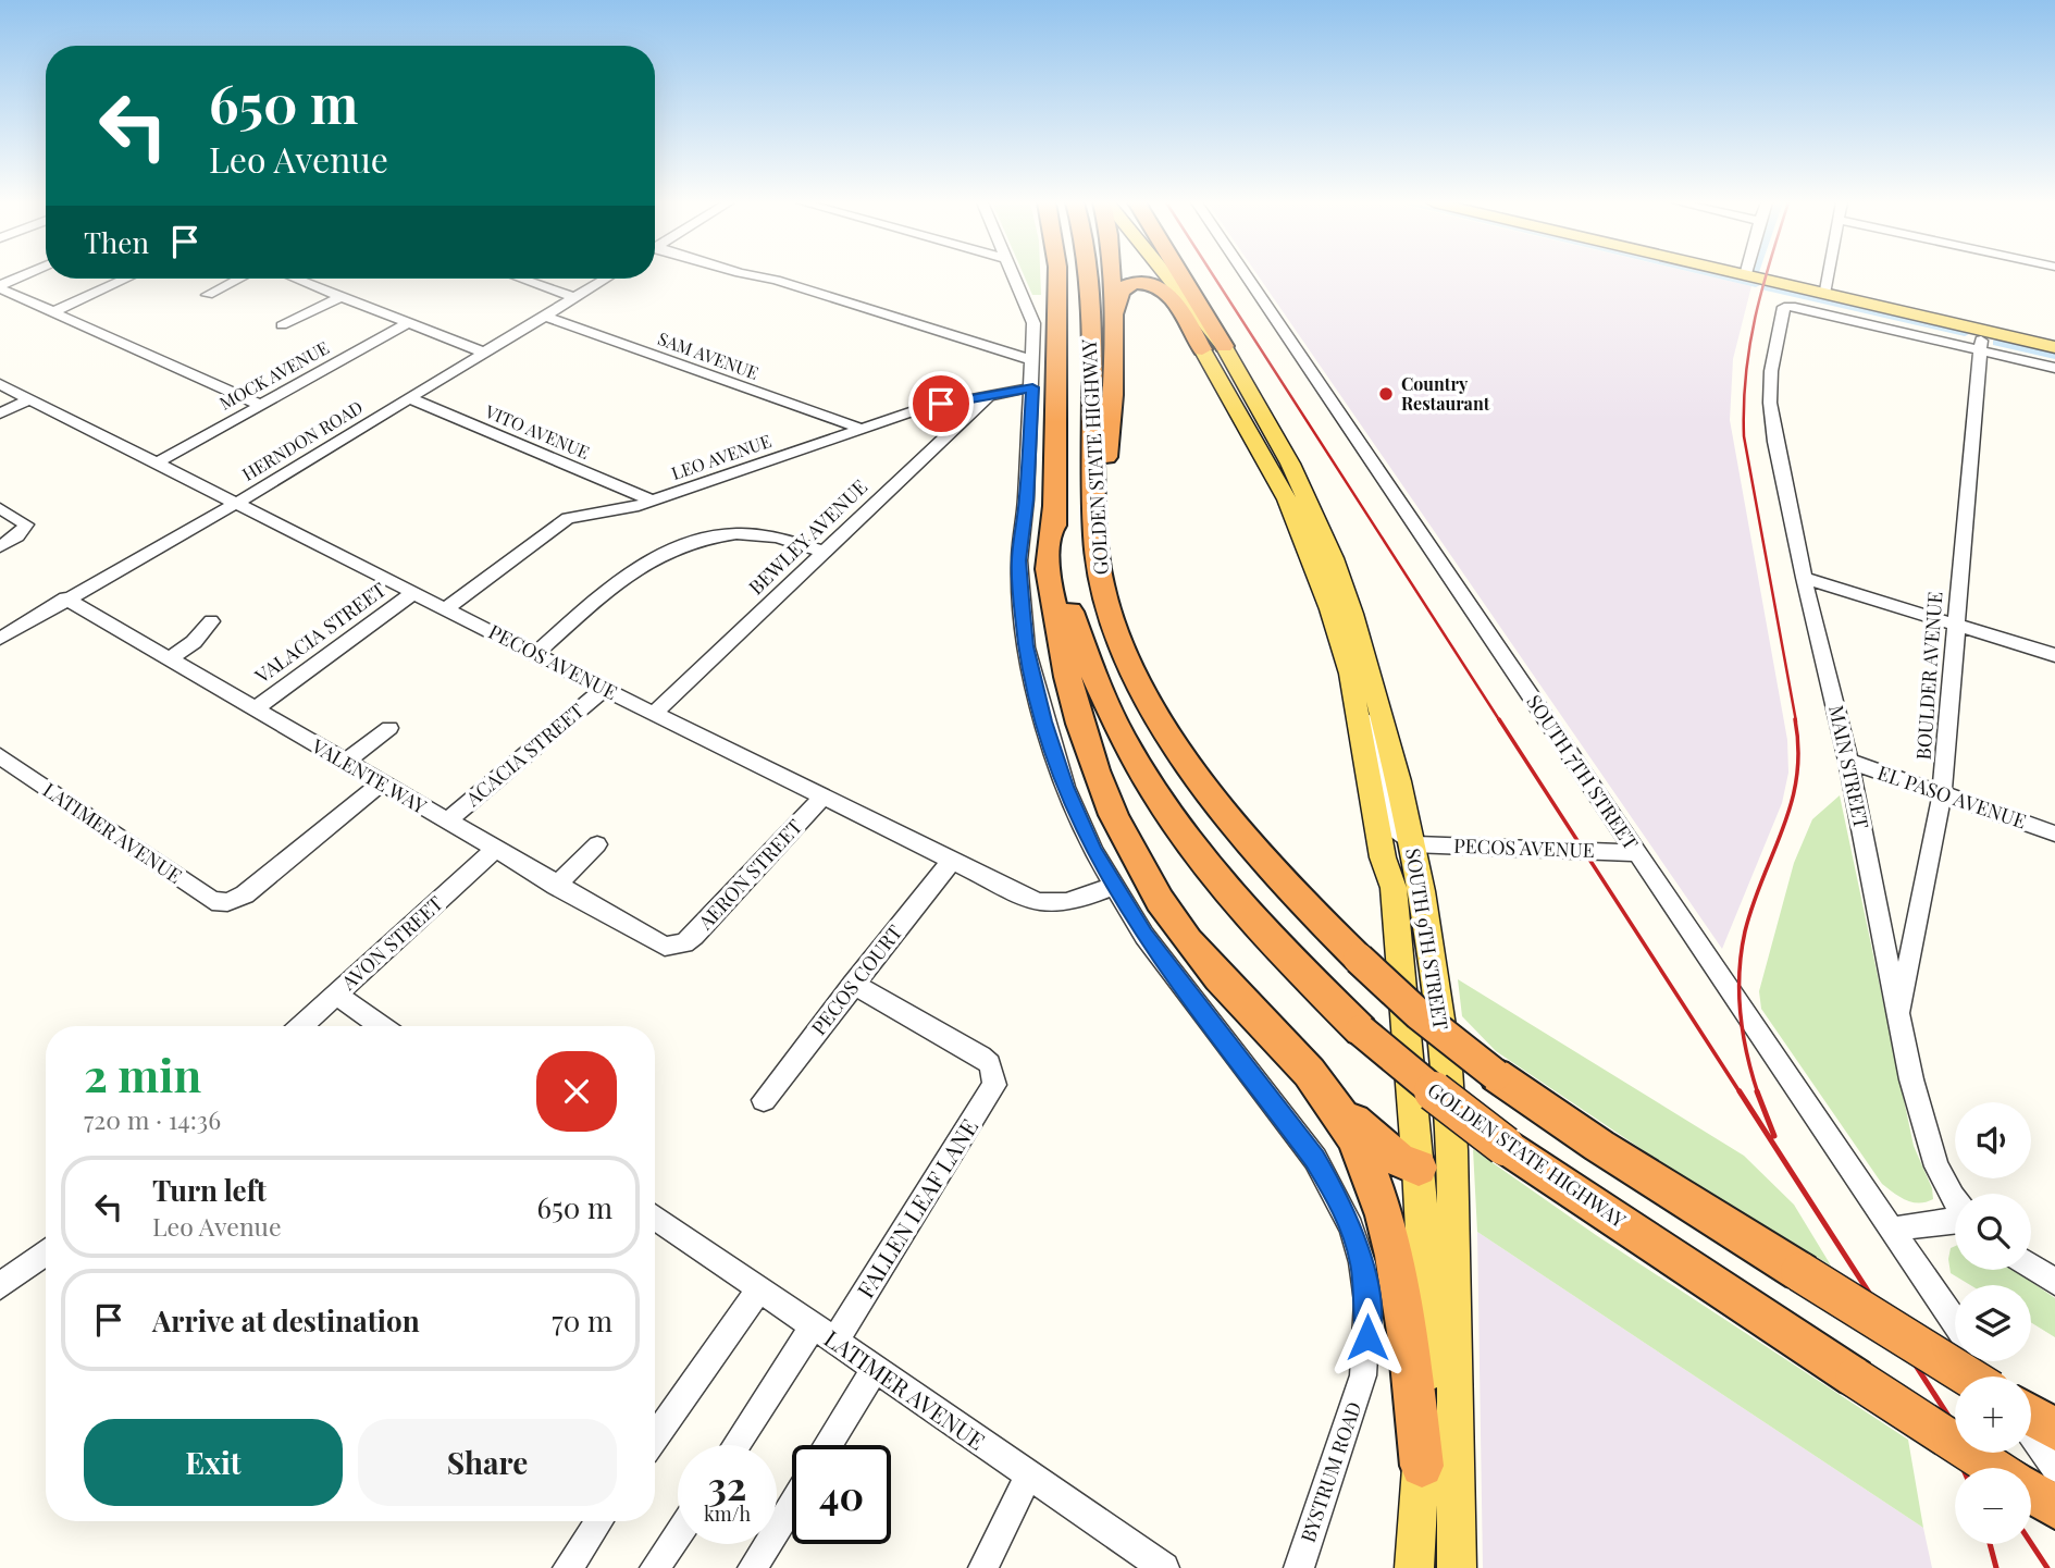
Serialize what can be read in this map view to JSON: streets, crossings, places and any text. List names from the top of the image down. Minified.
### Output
{"streets":{"highway":["GOLDEN STATE HIGHWAY"],"main road":["SOUTH 9TH STREET"],"street":["SAM AVENUE","MOCK AVENUE","VITO AVENUE","HERNDON ROAD","LEO AVENUE","BEWLEY AVENUE","VALACIA STREET","PECOS AVENUE","BOULDER AVENUE","ACACIA STREET","MAIN STREET","SOUTH 7TH STREET","VALENTE WAY","EL PASO AVENUE","LATIMER AVENUE","AERON STREET","AVON STREET","PECOS COURT","FALLEN LEAF LANE","BYSTRUM ROAD"]},"crossings":[["SAM AVENUE","HERNDON ROAD"],["SAM AVENUE","LEO AVENUE"],["MOCK AVENUE","PECOS AVENUE"],["VITO AVENUE","HERNDON ROAD"],["VITO AVENUE","LEO AVENUE"],["HERNDON ROAD","PECOS AVENUE"],["HERNDON ROAD","VALENTE WAY"],["LEO AVENUE","BEWLEY AVENUE"],["LEO AVENUE","PECOS AVENUE"],["LEO AVENUE","BYSTRUM ROAD"],["BEWLEY AVENUE","PECOS AVENUE"],["VALACIA STREET","PECOS AVENUE"],["VALACIA STREET","VALENTE WAY"],["PECOS AVENUE","ACACIA STREET"],["PECOS AVENUE","SOUTH 7TH STREET"],["PECOS AVENUE","AERON STREET"],["PECOS AVENUE","SOUTH 9TH STREET"],["PECOS AVENUE","PECOS COURT"],["PECOS AVENUE","BYSTRUM ROAD"],["BOULDER AVENUE","MAIN STREET"],["BOULDER AVENUE","EL PASO AVENUE"],["ACACIA STREET","VALENTE WAY"],["MAIN STREET","EL PASO AVENUE"],["VALENTE WAY","LATIMER AVENUE"],["VALENTE WAY","AERON STREET"],["VALENTE WAY","AVON STREET"],["LATIMER AVENUE","FALLEN LEAF LANE"],["PECOS COURT","FALLEN LEAF LANE"]],"places":["Country Restaurant"],"page":{"turn":["650 m","Leo Avenue"],"then":"Then","heading":["2 min","720 m · 14:36"],"map_buttons":["+","−"],"list":[{"name":"Turn left","note":"Leo Avenue","value":"650 m"},{"name":"Arrive at destination","value":"70 m"}],"buttons":["Exit","Share"],"speed":"32 km/h","limit":"40"}}
